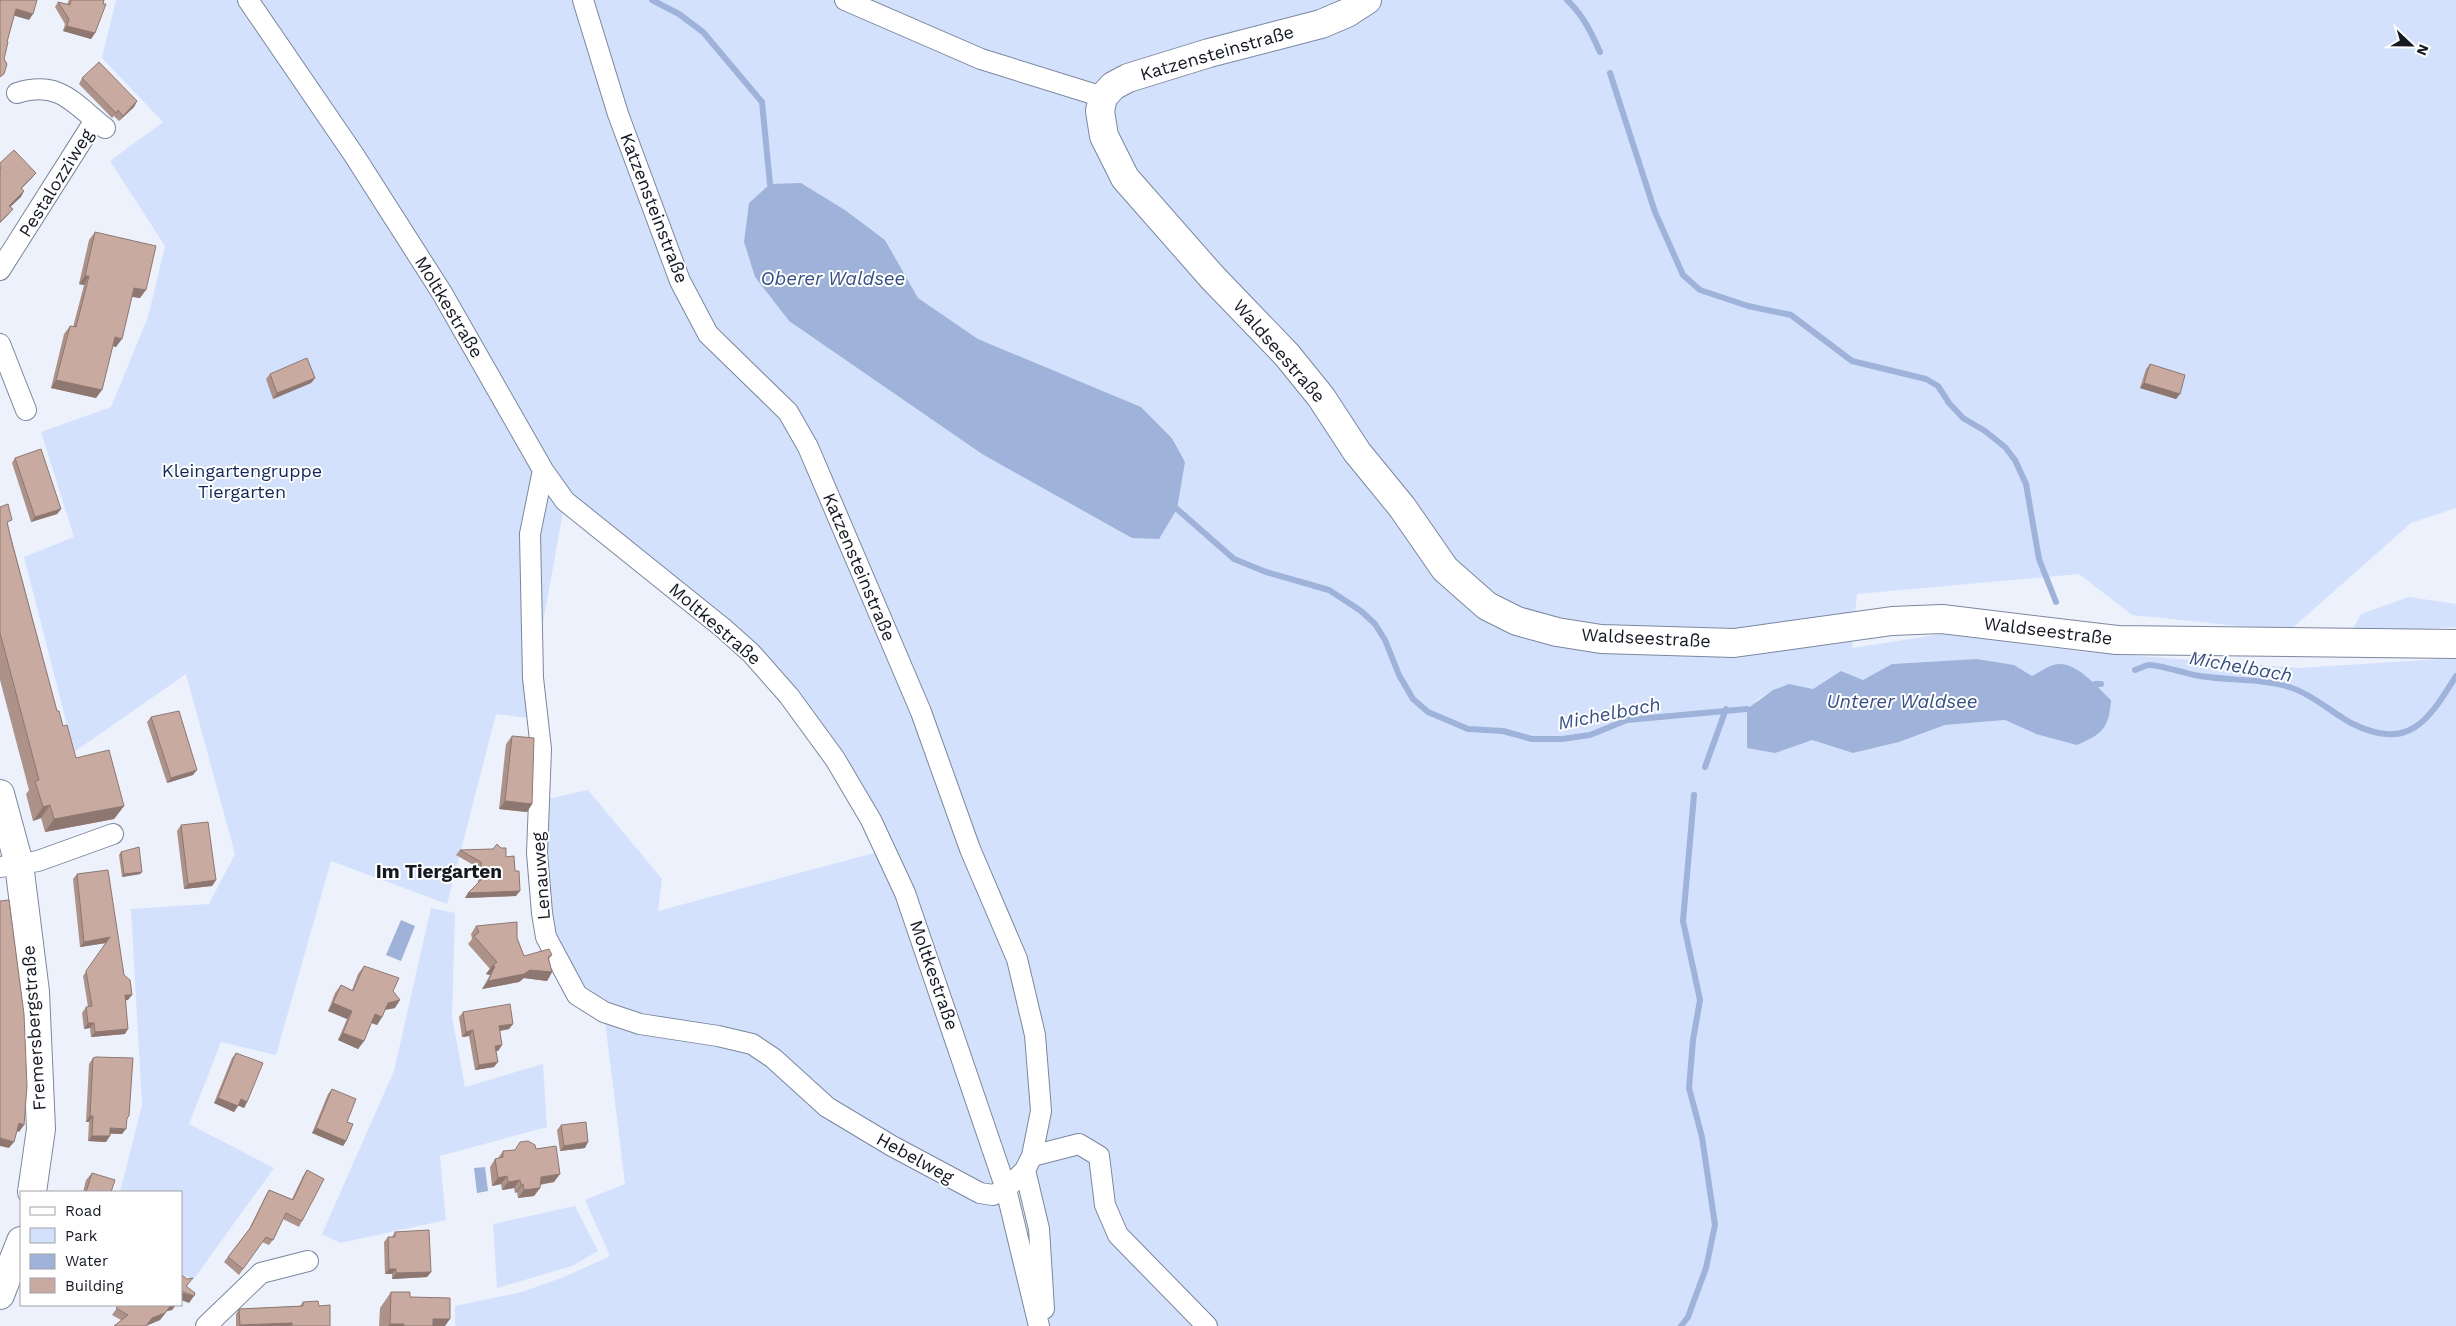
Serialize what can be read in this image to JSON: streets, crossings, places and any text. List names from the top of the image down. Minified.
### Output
{"streets":{"street":["Katzensteinstraße","Pestalozziweg","Moltkestraße","Waldseestraße","Lenauweg","Fremersbergstraße","Hebelweg"]},"crossings":[["Katzensteinstraße","Waldseestraße"],["Moltkestraße","Lenauweg"],["Moltkestraße","Hebelweg"],["Lenauweg","Hebelweg"]],"districts":["Im Tiergarten"],"water":["Oberer Waldsee","Michelbach","Unterer Waldsee"],"parks":["Kleingartengruppe Tiergarten"],"legend":["Road","Park","Water","Building"],"north":"right"}
